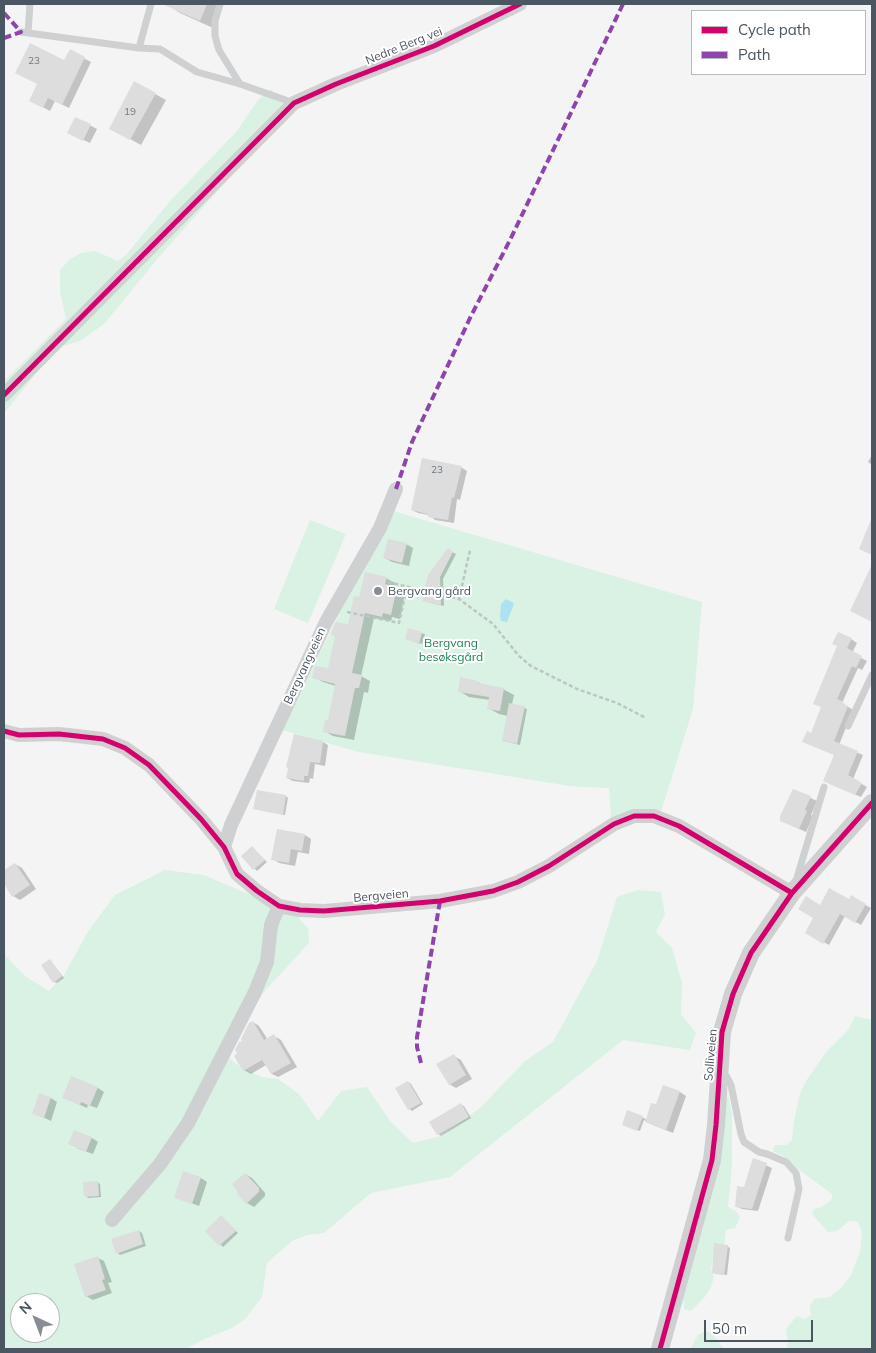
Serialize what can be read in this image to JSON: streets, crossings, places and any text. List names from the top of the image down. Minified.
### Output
{"streets":{"street":["Nedre Berg vei","Bergvangveien","Bergveien","Solliveien"]},"crossings":[["Bergvangveien","Bergveien"],["Bergveien","Solliveien"]],"parks":["Bergvang besøksgård"],"places":["Bergvang gård"],"house_numbers":["23","19","23"],"legend":["Cycle path","Path"],"scale_bar":"50 m","north":"top left"}
